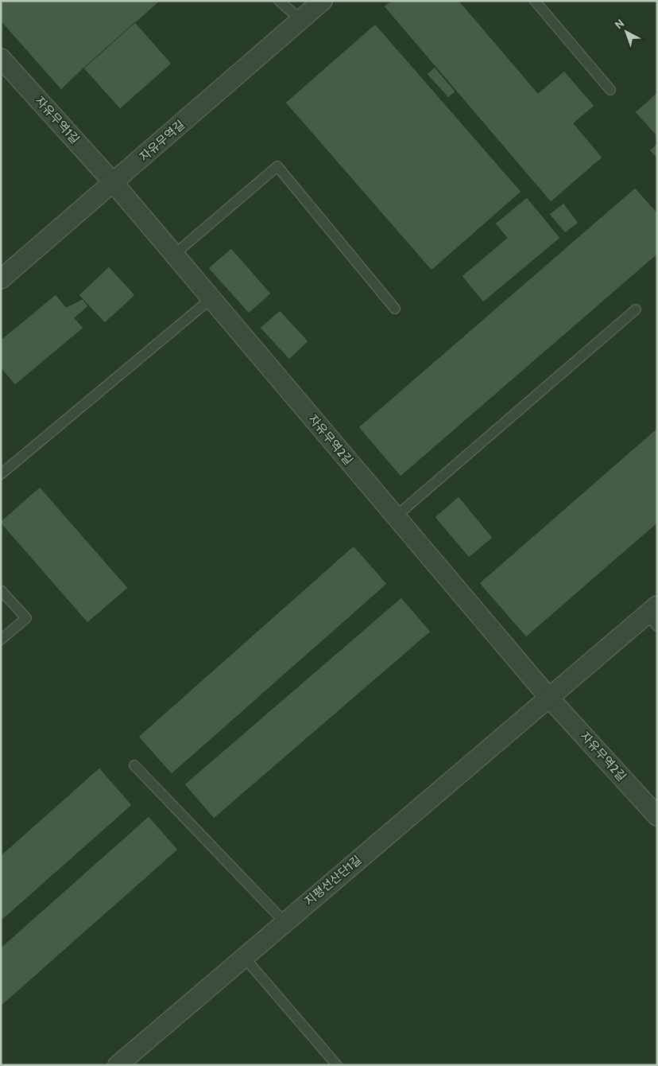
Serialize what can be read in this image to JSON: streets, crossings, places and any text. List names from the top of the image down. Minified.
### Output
{"streets":{"street":["자유무역1길","자유무역길","자유무역2길","지평선산단1길"]},"crossings":[["자유무역1길","자유무역길"],["자유무역1길","자유무역2길"],["자유무역길","자유무역2길"],["자유무역2길","지평선산단1길"]],"north":"top left"}
